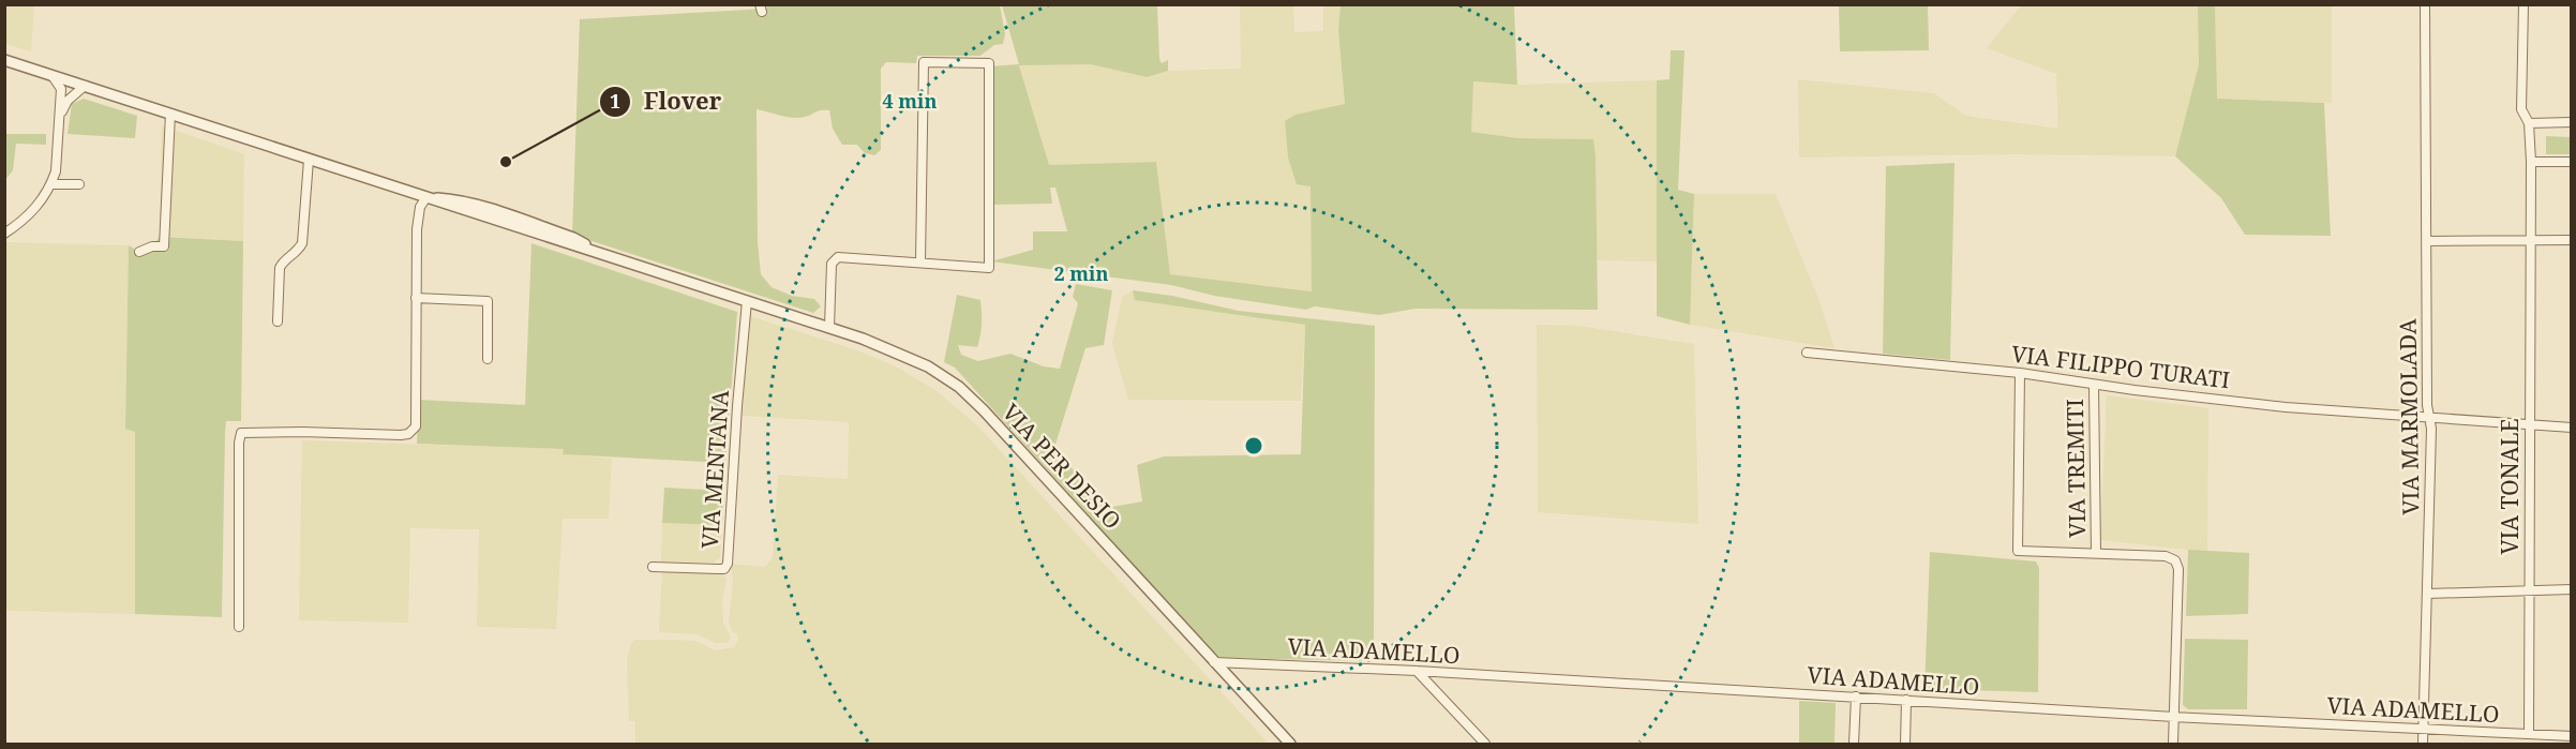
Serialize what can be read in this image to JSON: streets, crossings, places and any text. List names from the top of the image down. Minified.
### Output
{"streets":{"street":["VIA FILIPPO TURATI","VIA MARMOLADA","VIA PER DESIO","VIA TREMITI","VIA MENTANA","VIA TONALE","VIA ADAMELLO"]},"crossings":[["VIA FILIPPO TURATI","VIA MARMOLADA"],["VIA FILIPPO TURATI","VIA TREMITI"],["VIA FILIPPO TURATI","VIA TONALE"],["VIA MARMOLADA","VIA ADAMELLO"],["VIA PER DESIO","VIA MENTANA"],["VIA PER DESIO","VIA ADAMELLO"],["VIA TONALE","VIA ADAMELLO"]],"places":["Flover"],"rings":["4 min","2 min"]}
